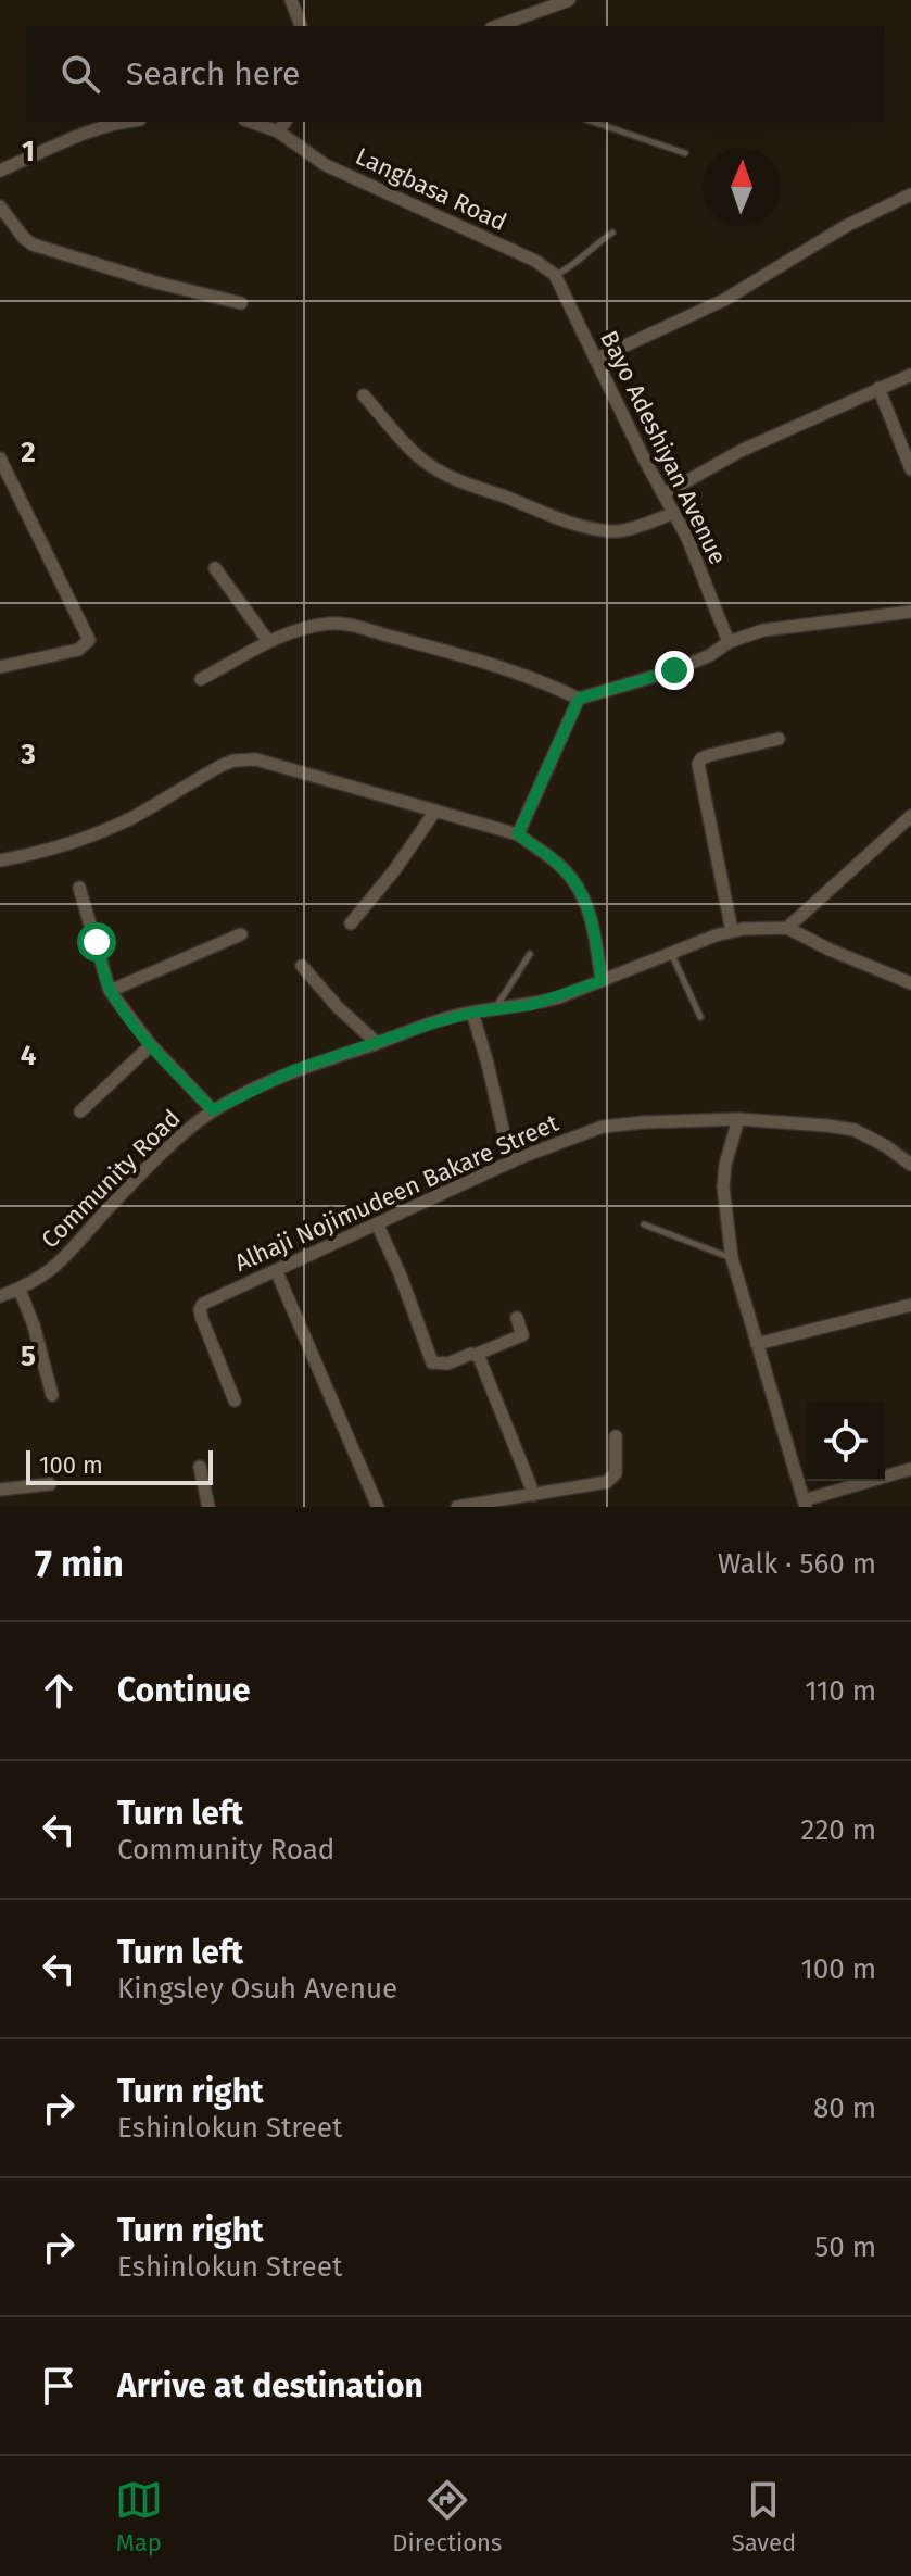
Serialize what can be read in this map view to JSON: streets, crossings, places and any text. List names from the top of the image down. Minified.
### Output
{"streets":{"street":["Langbasa Road","Bayo Adeshiyan Avenue","Community Road","Alhaji Nojimudeen Bakare Street"]},"crossings":[["Langbasa Road","Bayo Adeshiyan Avenue"]],"scale_bar":"100 m","north":"top","page":{"search":"Search here","scale":"100 m","heading":["7 min","Walk · 560 m"],"list":[["Continue","110 m"],["Turn left","Community Road","220 m"],["Turn left","Kingsley Osuh Avenue","100 m"],["Turn right","Eshinlokun Street","80 m"],["Turn right","Eshinlokun Street","50 m"],"Arrive at destination"],"nav":["Map","Directions","Saved"]},"grid":{"rows":["1","2","3","4","5"]}}
